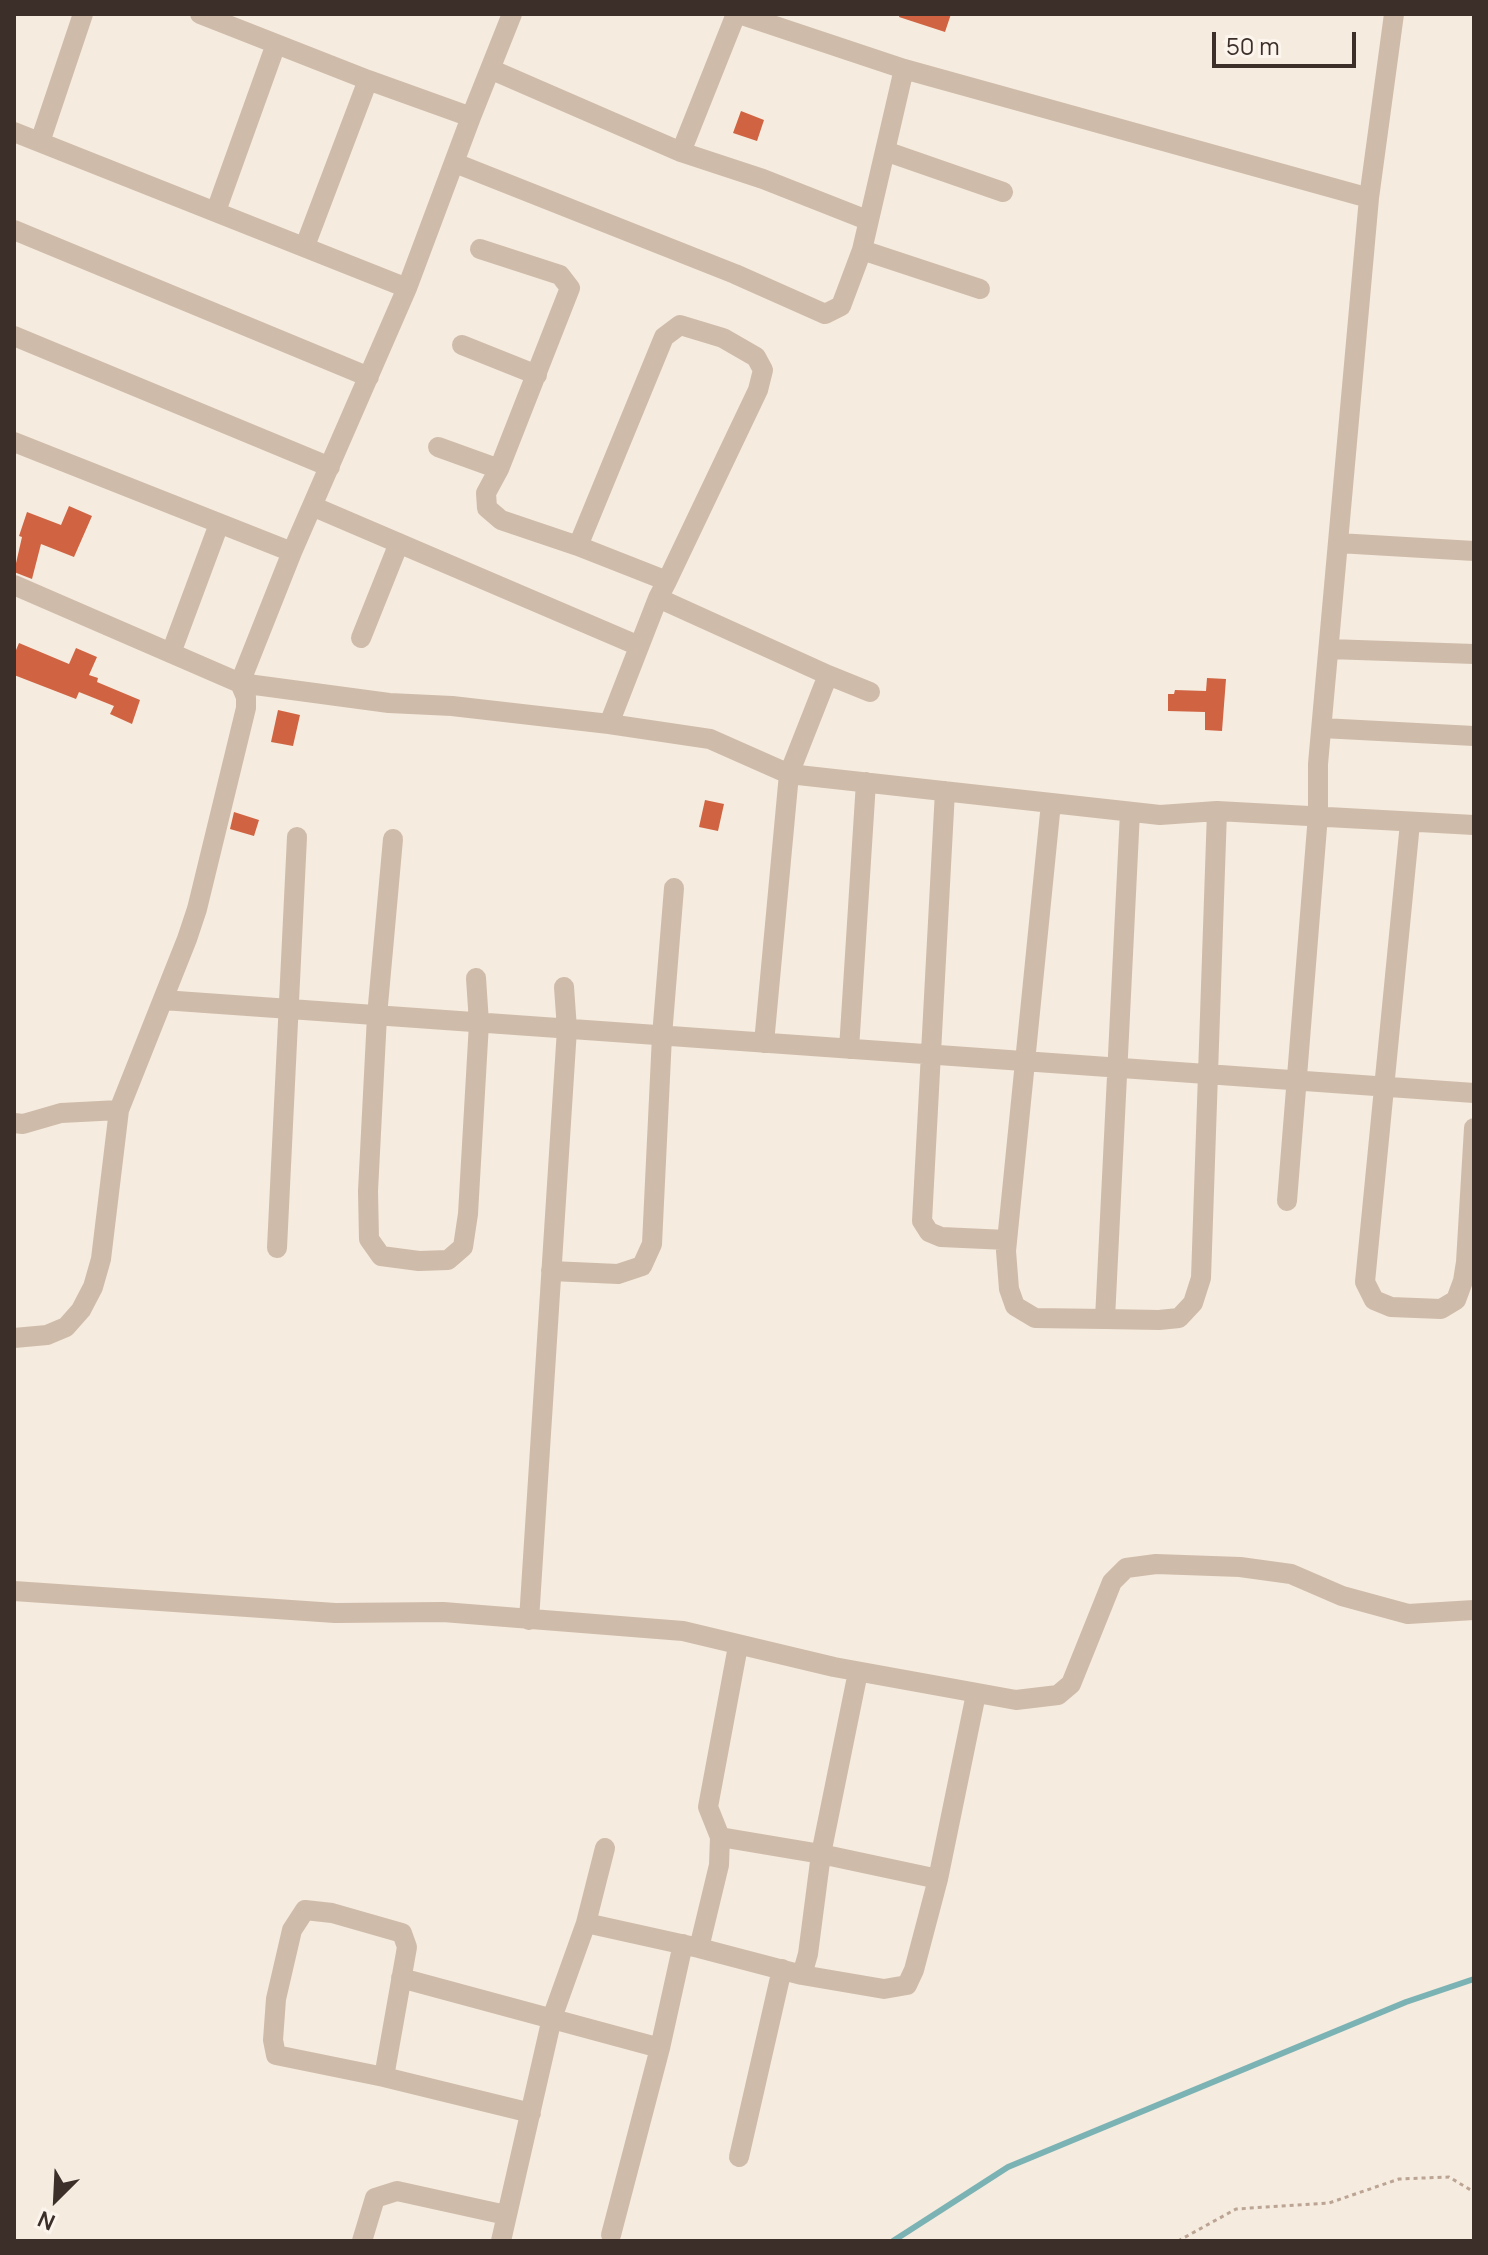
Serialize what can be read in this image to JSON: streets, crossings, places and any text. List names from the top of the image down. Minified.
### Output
{"scale_bar":"50 m","north":"bottom left"}
